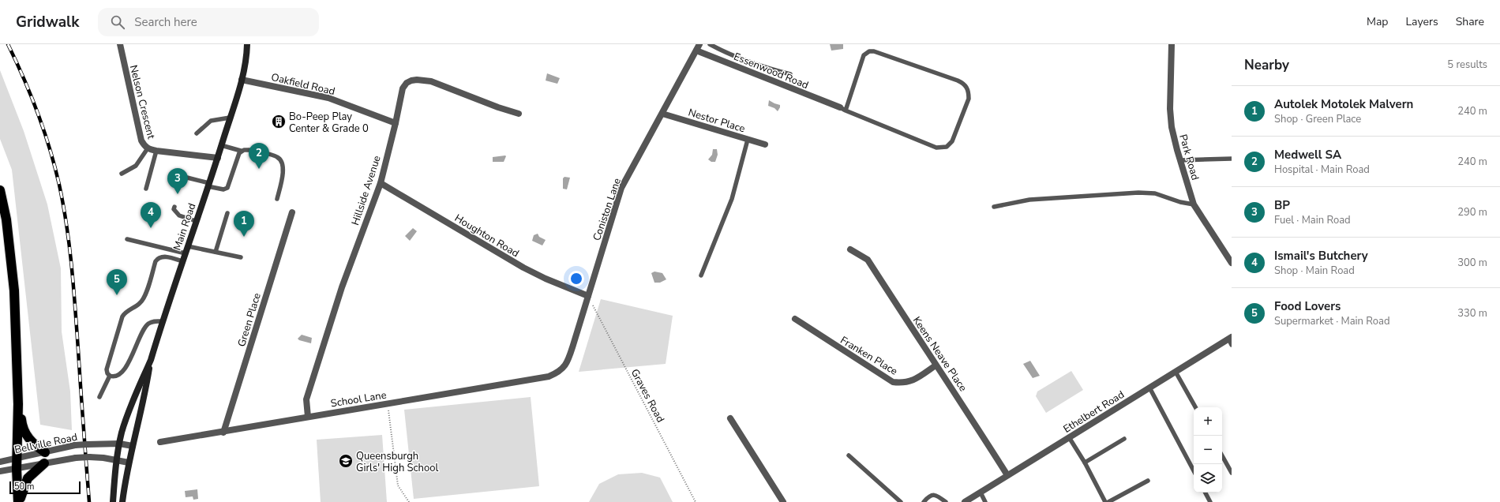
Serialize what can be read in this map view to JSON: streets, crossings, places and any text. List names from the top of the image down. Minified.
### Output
{"streets":{"main road":["Main Road"],"street":["Essenwood Road","Oakfield Road","Nelson Crescent","Nestor Place","Park Road","Hillside Avenue","Coniston Lane","Houghton Road","Green Place","Keens Neave Place","Franken Place","School Lane","Ethelbert Road","Bellville Road"],"path":["Graves Road"]},"crossings":[["Essenwood Road","Coniston Lane"],["Oakfield Road","Hillside Avenue"],["Oakfield Road","Main Road"],["Nelson Crescent","Main Road"],["Nestor Place","Coniston Lane"],["Hillside Avenue","Houghton Road"],["Hillside Avenue","School Lane"],["Coniston Lane","Houghton Road"],["Coniston Lane","Graves Road"],["Coniston Lane","School Lane"],["Main Road","Bellville Road"],["Houghton Road","Graves Road"],["Green Place","School Lane"],["Keens Neave Place","Franken Place"],["Keens Neave Place","Ethelbert Road"]],"places":{"building":["Bo-Peep Play Center & Grade 0"],"school or university":["Queensburgh Girls' High School"]},"scale_bar":"50 m","page":{"header":"Gridwalk","search":"Search here","nav":["Map","Layers","Share"],"heading":["Nearby","5 results"],"list":[{"mark":"1","name":"Autolek Motolek Malvern","note":"Shop · Green Place","value":"240 m"},{"mark":"2","name":"Medwell SA","note":"Hospital · Main Road","value":"240 m"},{"mark":"3","name":"BP","note":"Fuel · Main Road","value":"290 m"},{"mark":"4","name":"Ismail's Butchery","note":"Shop · Main Road","value":"300 m"},{"mark":"5","name":"Food Lovers","note":"Supermarket · Main Road","value":"330 m"}],"pins":["2","3","4","1","5"],"map_buttons":["+","−"],"scale":"50 m"}}
